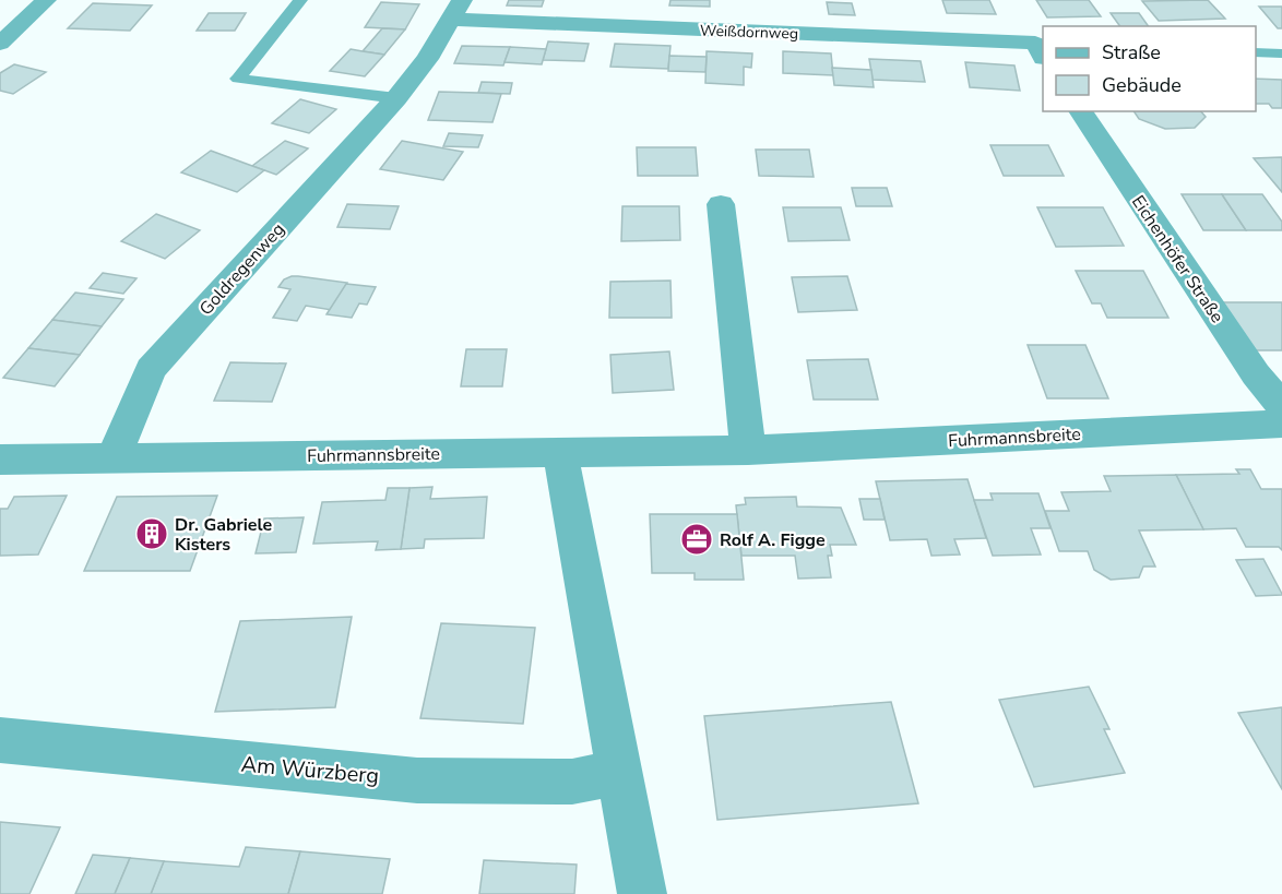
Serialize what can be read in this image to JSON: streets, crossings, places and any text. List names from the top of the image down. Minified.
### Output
{"streets":{"street":["Weißdornweg","Eichenhöfer Straße","Goldregenweg","Fuhrmannsbreite","Am Würzberg"]},"crossings":[["Weißdornweg","Goldregenweg"],["Goldregenweg","Fuhrmannsbreite"]],"places":{"building":["Dr. Gabriele Kisters"],"office":["Rolf A. Figge"]},"legend":["Straße","Gebäude"]}
